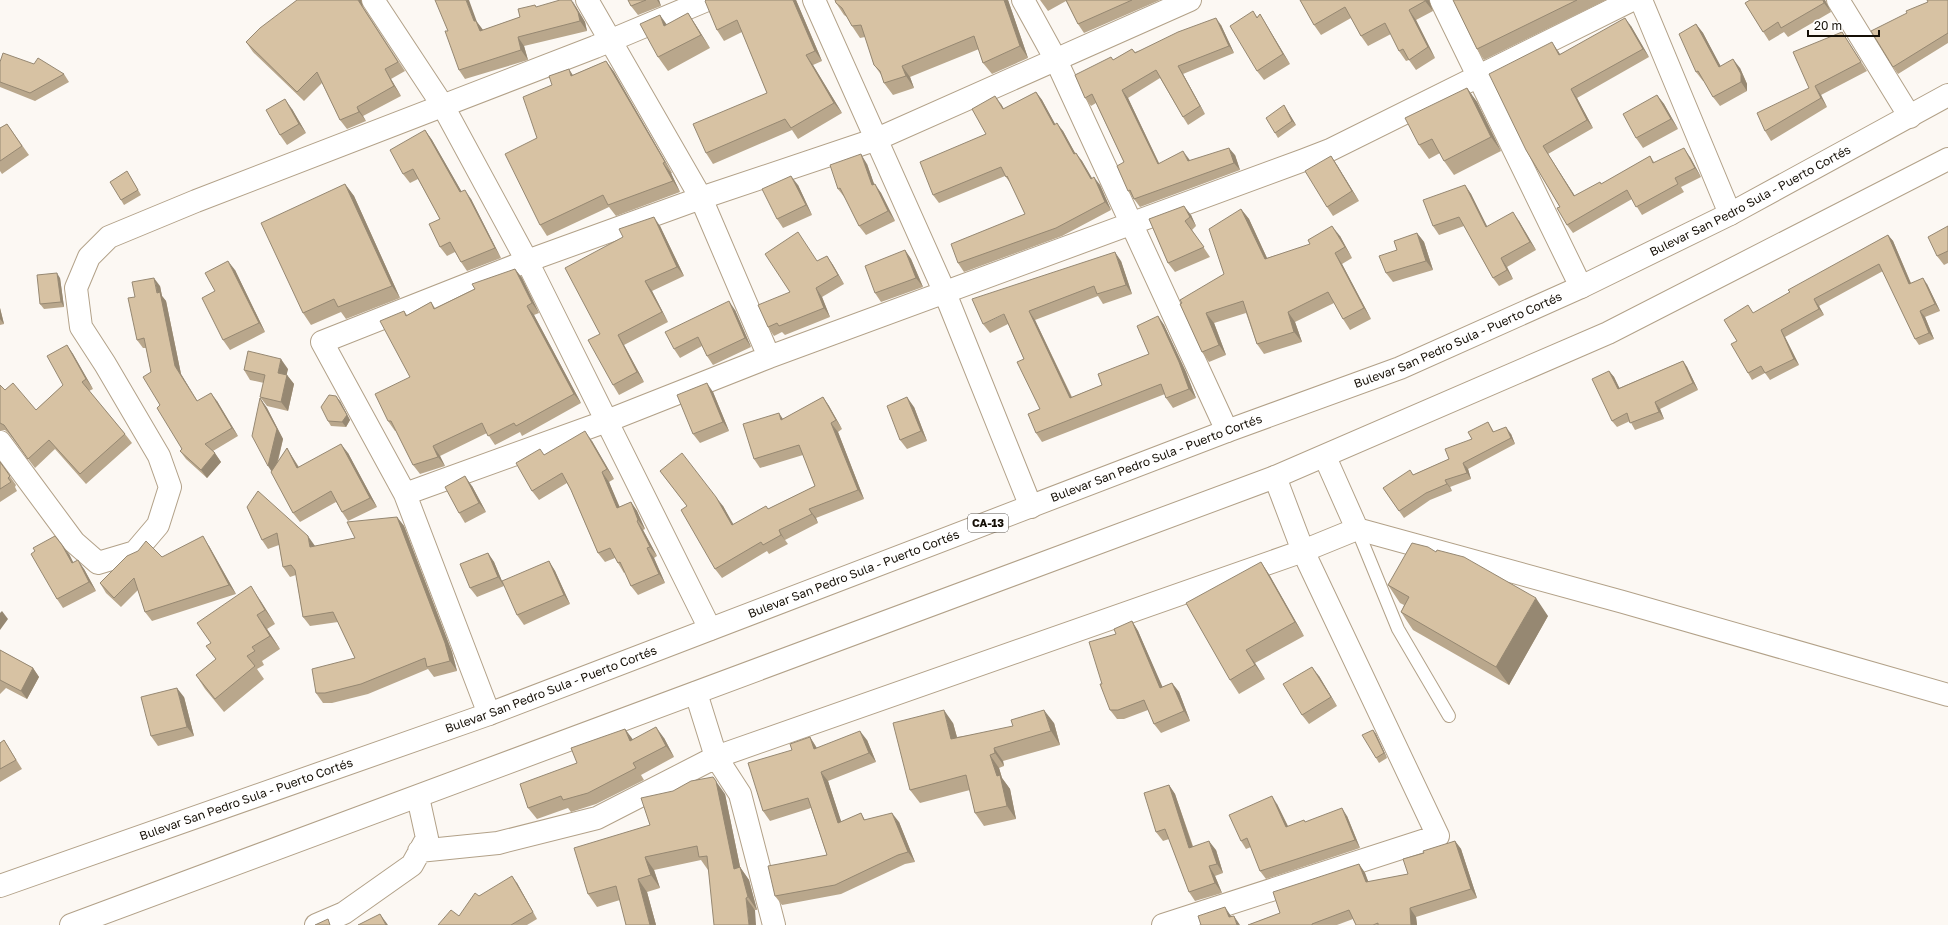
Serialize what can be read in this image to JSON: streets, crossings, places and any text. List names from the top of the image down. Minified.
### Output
{"streets":{"main road":["Bulevar San Pedro Sula - Puerto Cortés","CA-13"]},"scale_bar":"20 m"}
